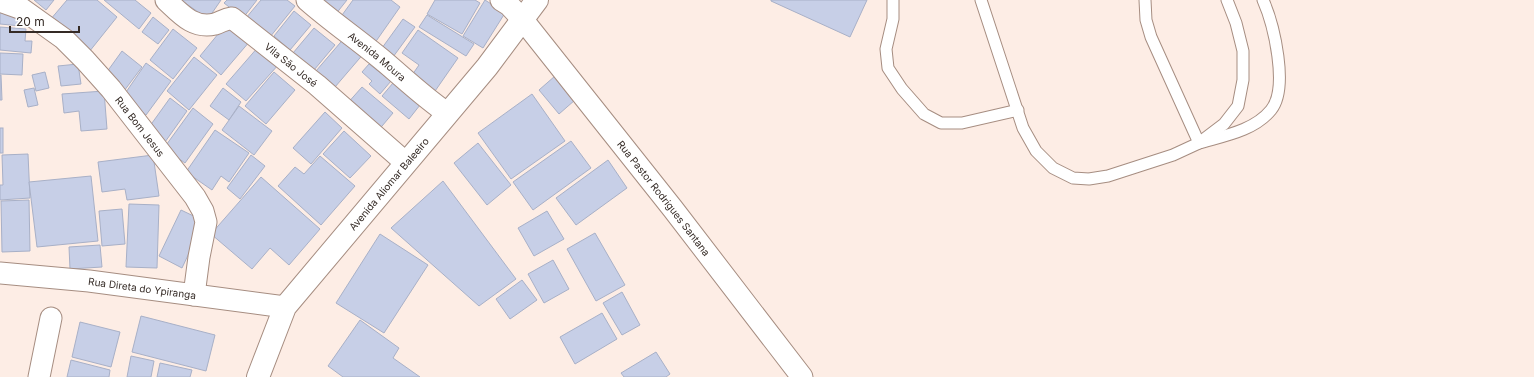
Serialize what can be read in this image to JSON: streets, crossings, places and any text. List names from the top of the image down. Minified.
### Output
{"streets":{"main road":["Avenida Aliomar Baleeiro"],"street":["Avenida Moura","Vila São José","Rua Bom Jesus","Rua Pastor Rodrigues Santana","Rua Direta do Ypiranga"]},"crossings":[["Avenida Moura","Avenida Aliomar Baleeiro"],["Vila São José","Avenida Aliomar Baleeiro"],["Rua Bom Jesus","Rua Direta do Ypiranga"],["Avenida Aliomar Baleeiro","Rua Pastor Rodrigues Santana"],["Avenida Aliomar Baleeiro","Rua Direta do Ypiranga"]],"scale_bar":"20 m"}
